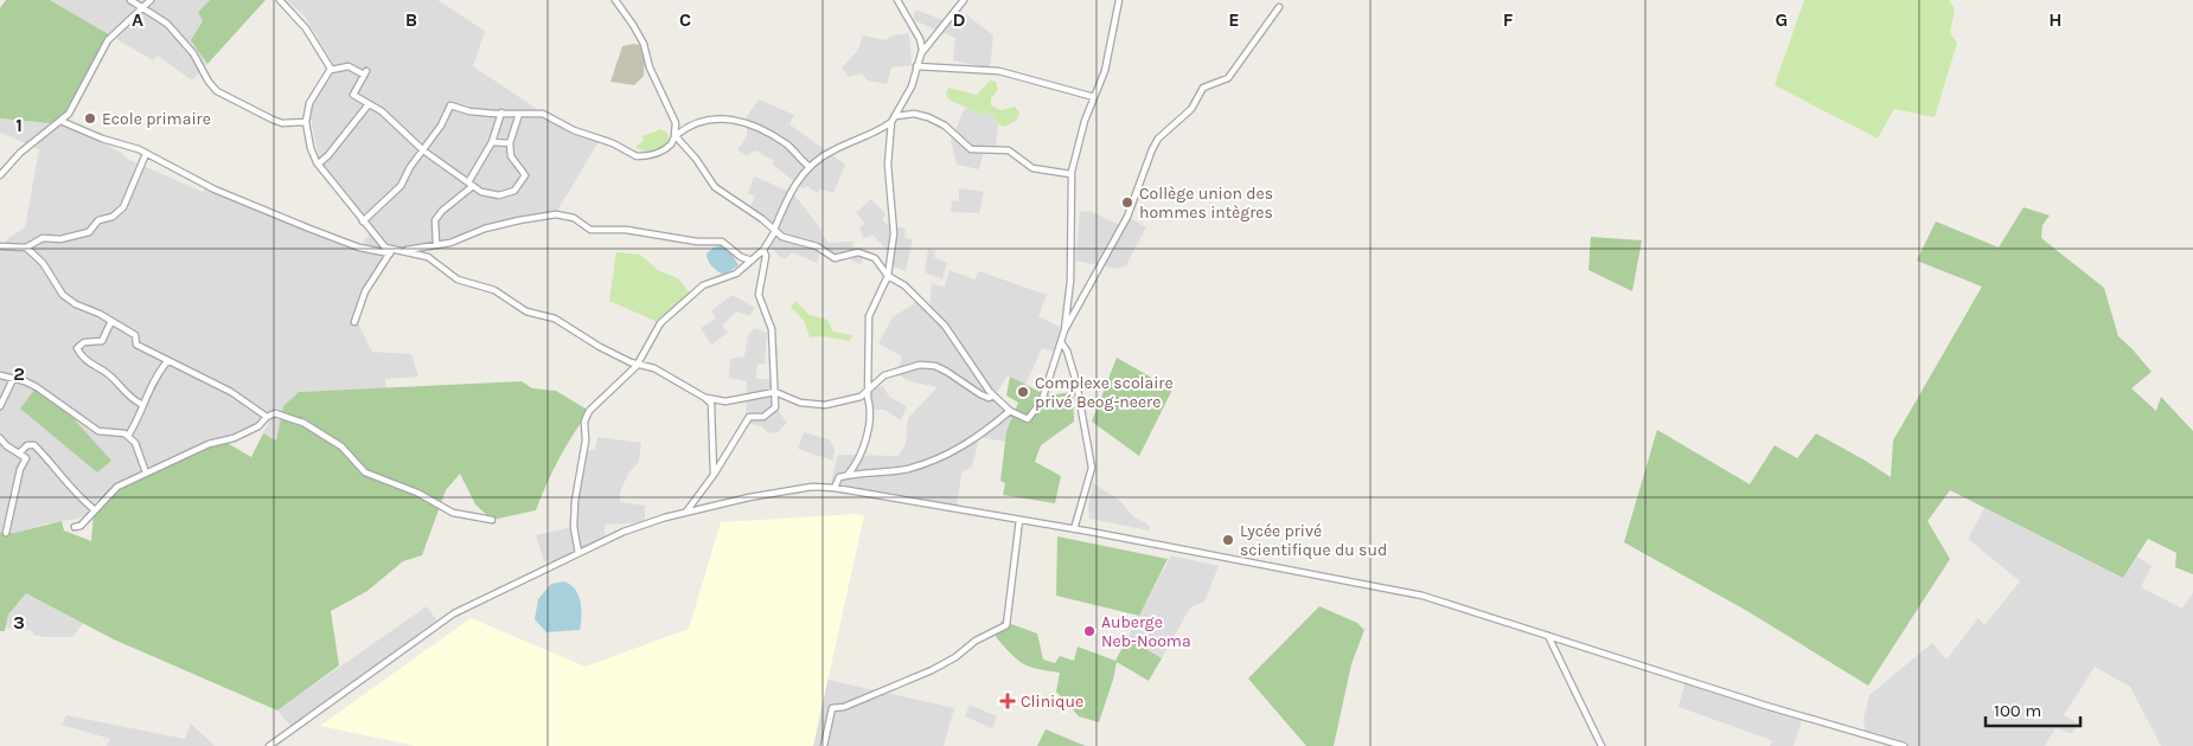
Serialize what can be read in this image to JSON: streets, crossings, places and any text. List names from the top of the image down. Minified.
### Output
{"places":{"other":["Ecole primaire","Collège union des hommes intègres","Complexe scolaire privé Beog-neere","Lycée privé scientifique du sud","Auberge Neb-Nooma"],"health":["Clinique"]},"scale_bar":"100 m","grid":{"columns":["A","B","C","D","E","F","G","H"],"rows":["1","2","3"]}}
